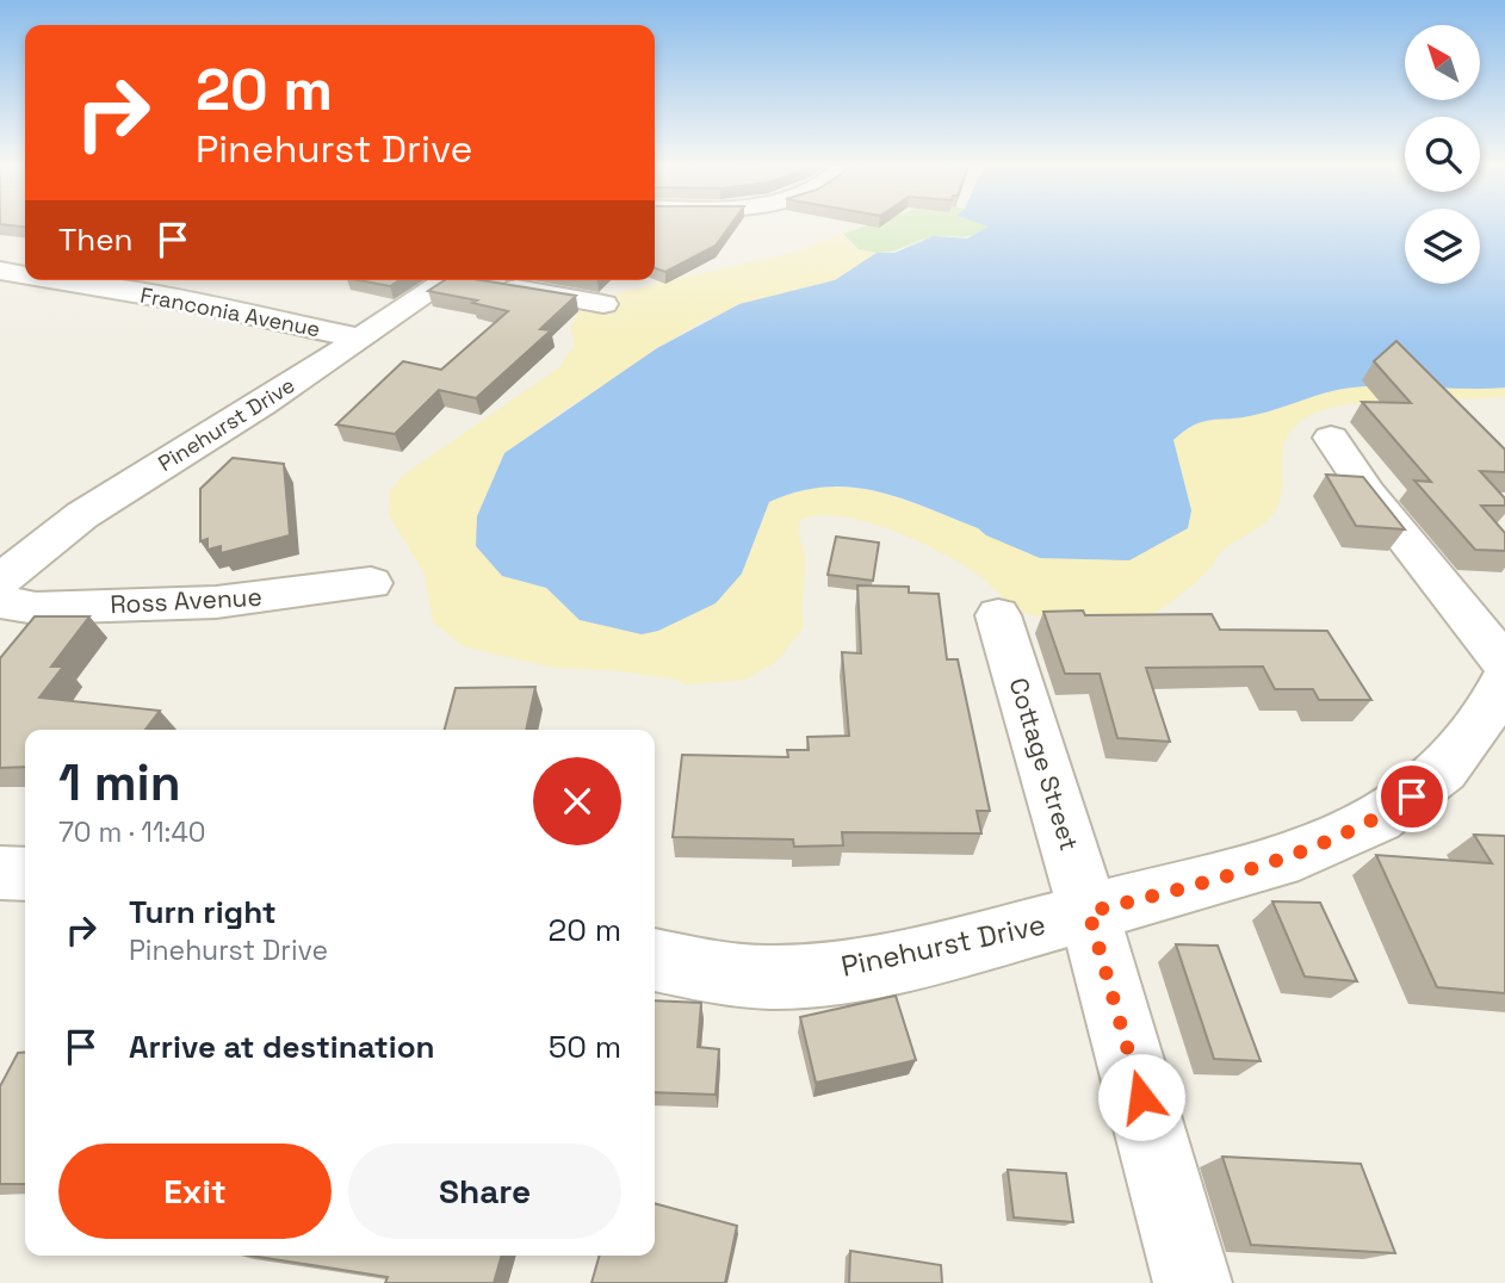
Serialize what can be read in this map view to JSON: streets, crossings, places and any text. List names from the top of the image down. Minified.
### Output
{"streets":{"street":["Franconia Avenue","Pinehurst Drive","Ross Avenue","Cottage Street"]},"crossings":[["Franconia Avenue","Pinehurst Drive"],["Pinehurst Drive","Cottage Street"]],"north":"top left","page":{"turn":["20 m","Pinehurst Drive"],"then":"Then","heading":["1 min","70 m · 11:40"],"list":[{"name":"Turn right","note":"Pinehurst Drive","value":"20 m"},{"name":"Arrive at destination","value":"50 m"}],"buttons":["Exit","Share"]}}
